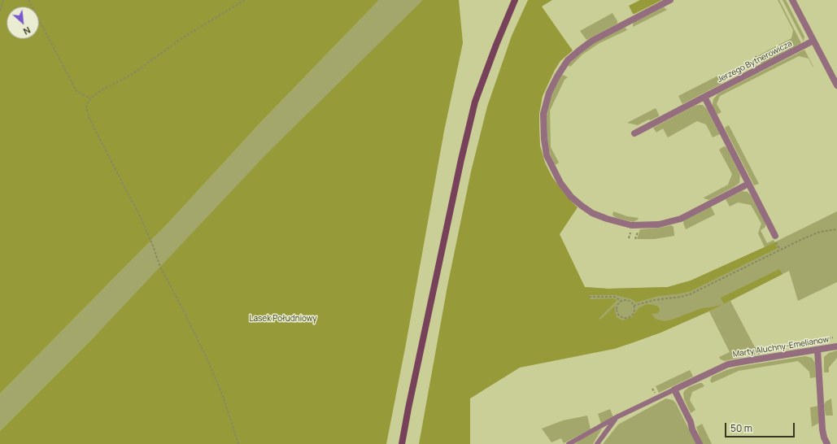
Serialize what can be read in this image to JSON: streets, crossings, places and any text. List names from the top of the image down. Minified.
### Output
{"streets":{"street":["Jerzego Bytnerowicza","Marty Aluchny-Emelianow"]},"parks":["Lasek Południowy"],"scale_bar":"50 m","north":"bottom right"}
